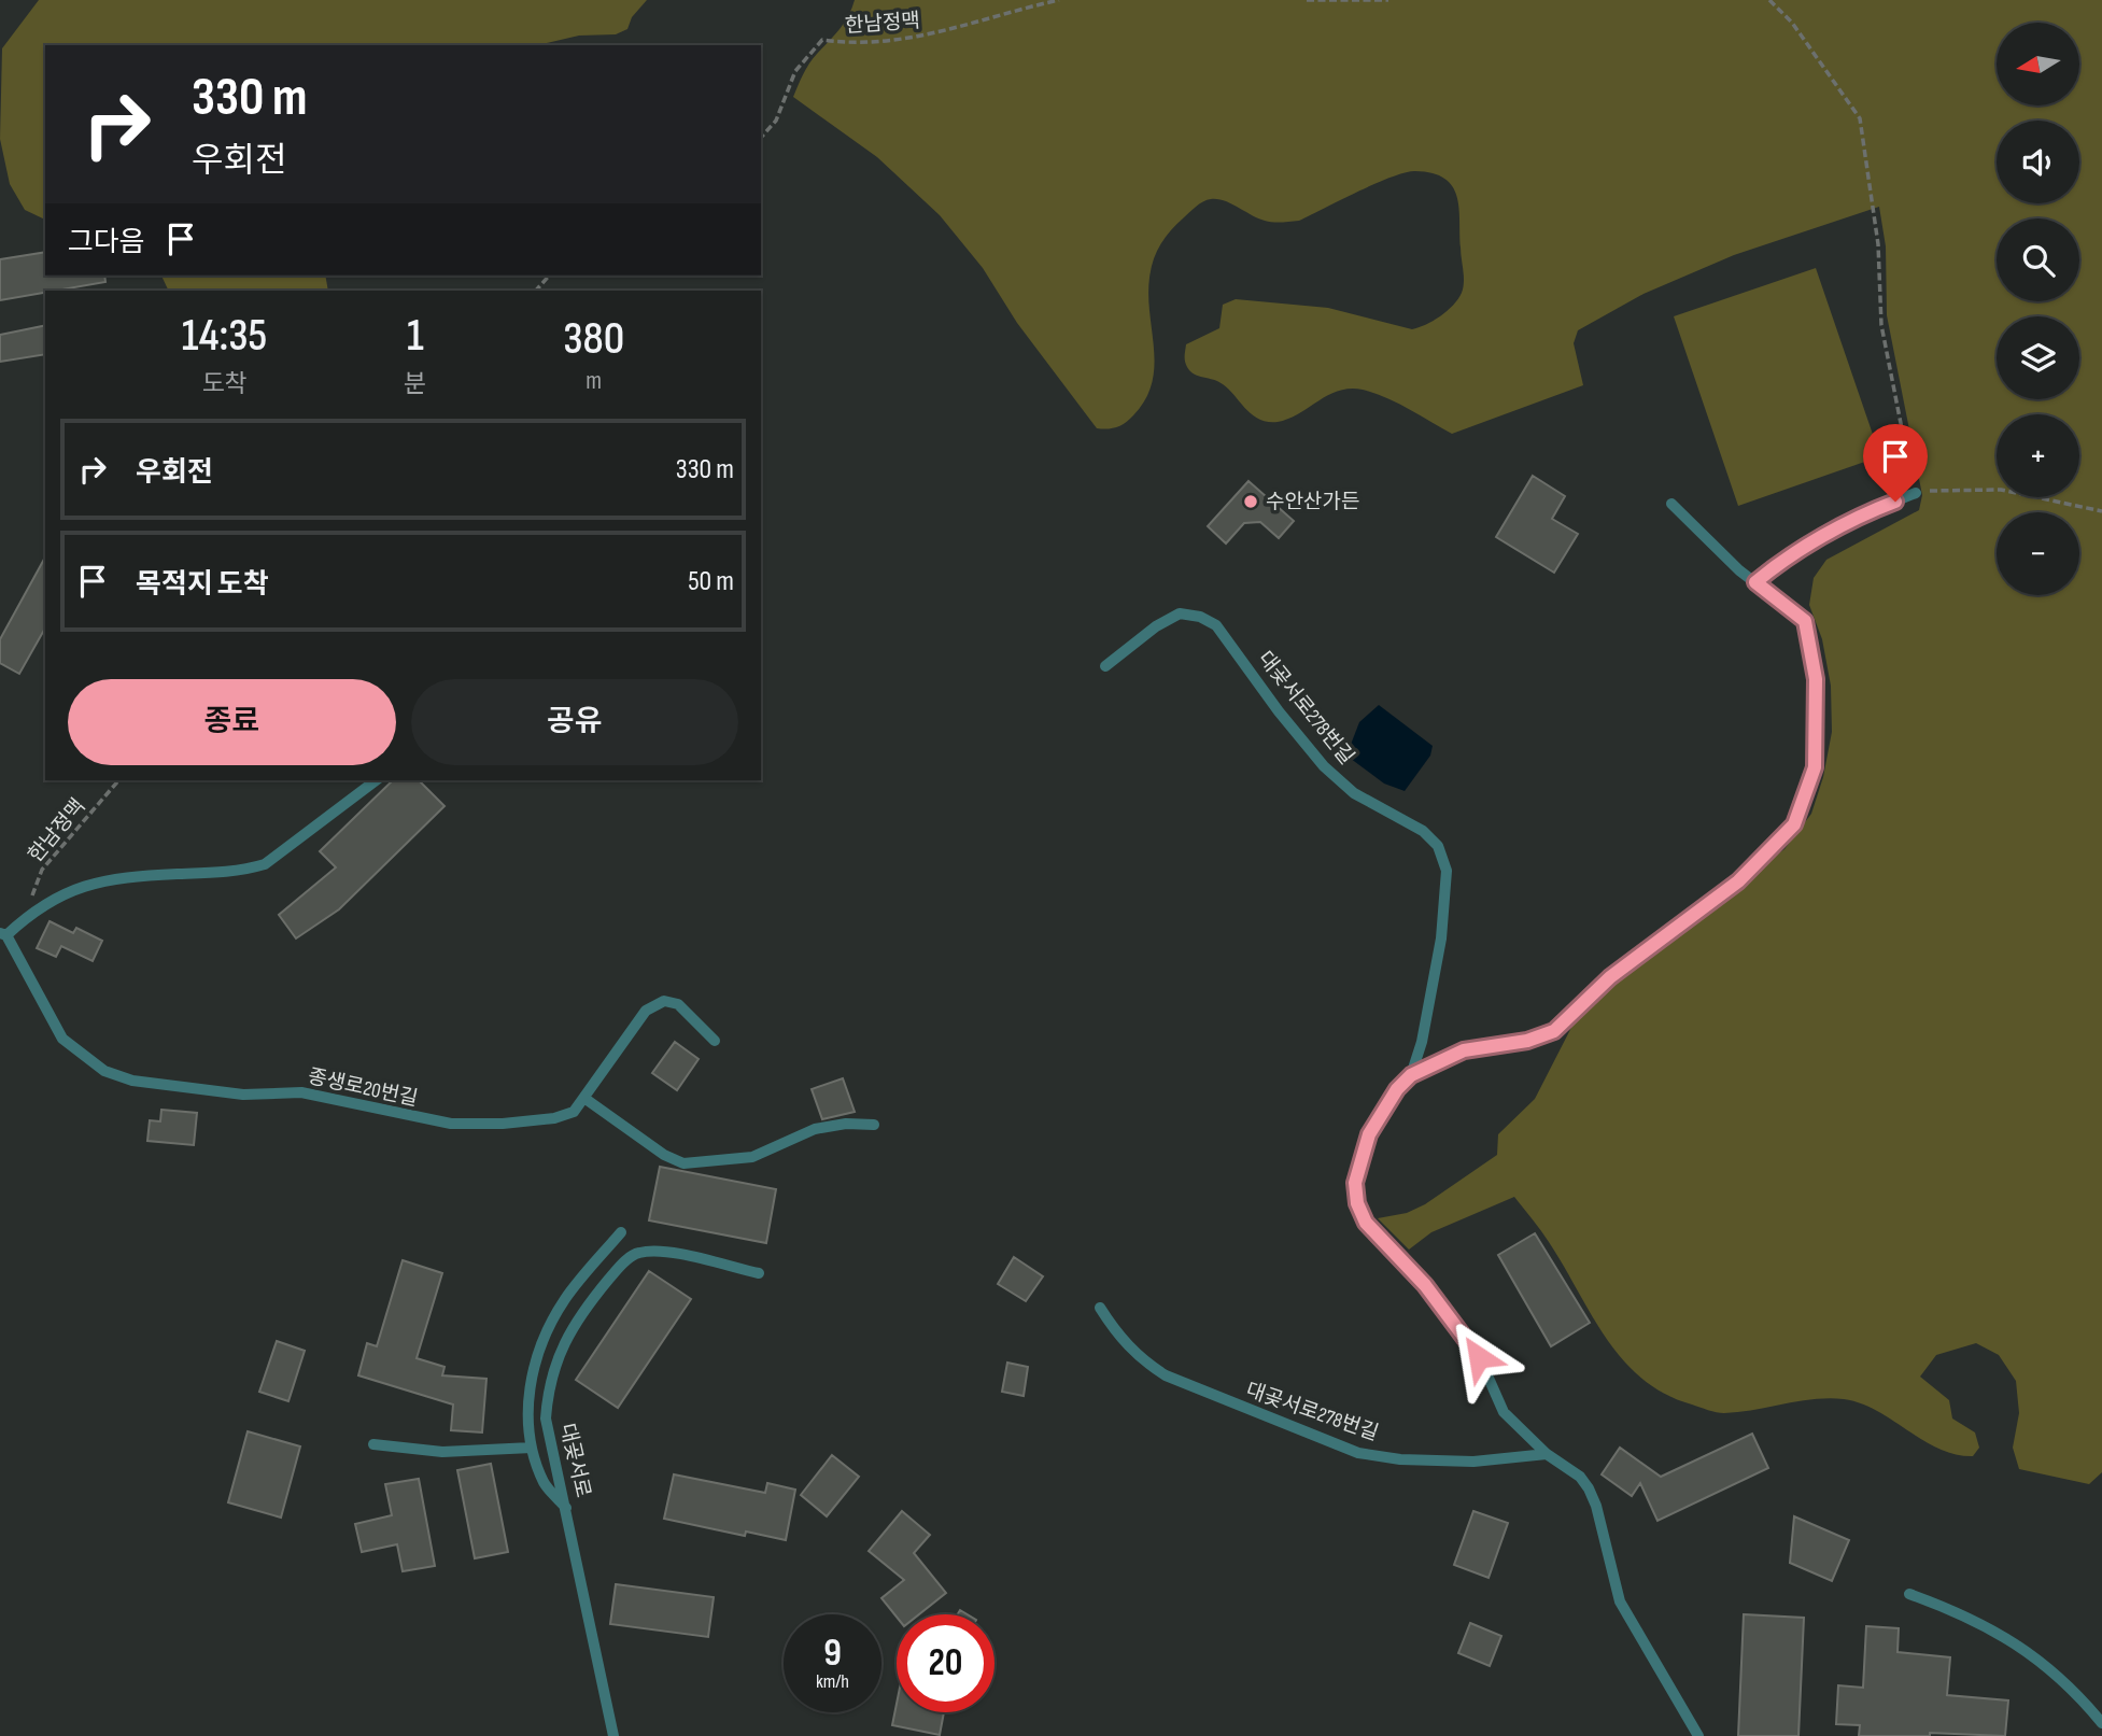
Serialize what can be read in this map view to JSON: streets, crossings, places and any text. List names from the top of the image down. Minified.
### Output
{"streets":{"lane":["대곶서로278번길","종생로20번길","대곶서로"],"path":["한남정맥"]},"crossings":[["한남정맥","종생로20번길"]],"places":["수안산가든"],"north":"left","page":{"map_buttons":["+","−"],"turn":["330 m","우회전"],"then":"그다음","eta":["14:35","도착","1","분","380","m"],"list":[{"name":"우회전","value":"330 m"},{"name":"목적지 도착","value":"50 m"}],"buttons":["종료","공유"],"speed":"9 km/h","limit":"20"}}
